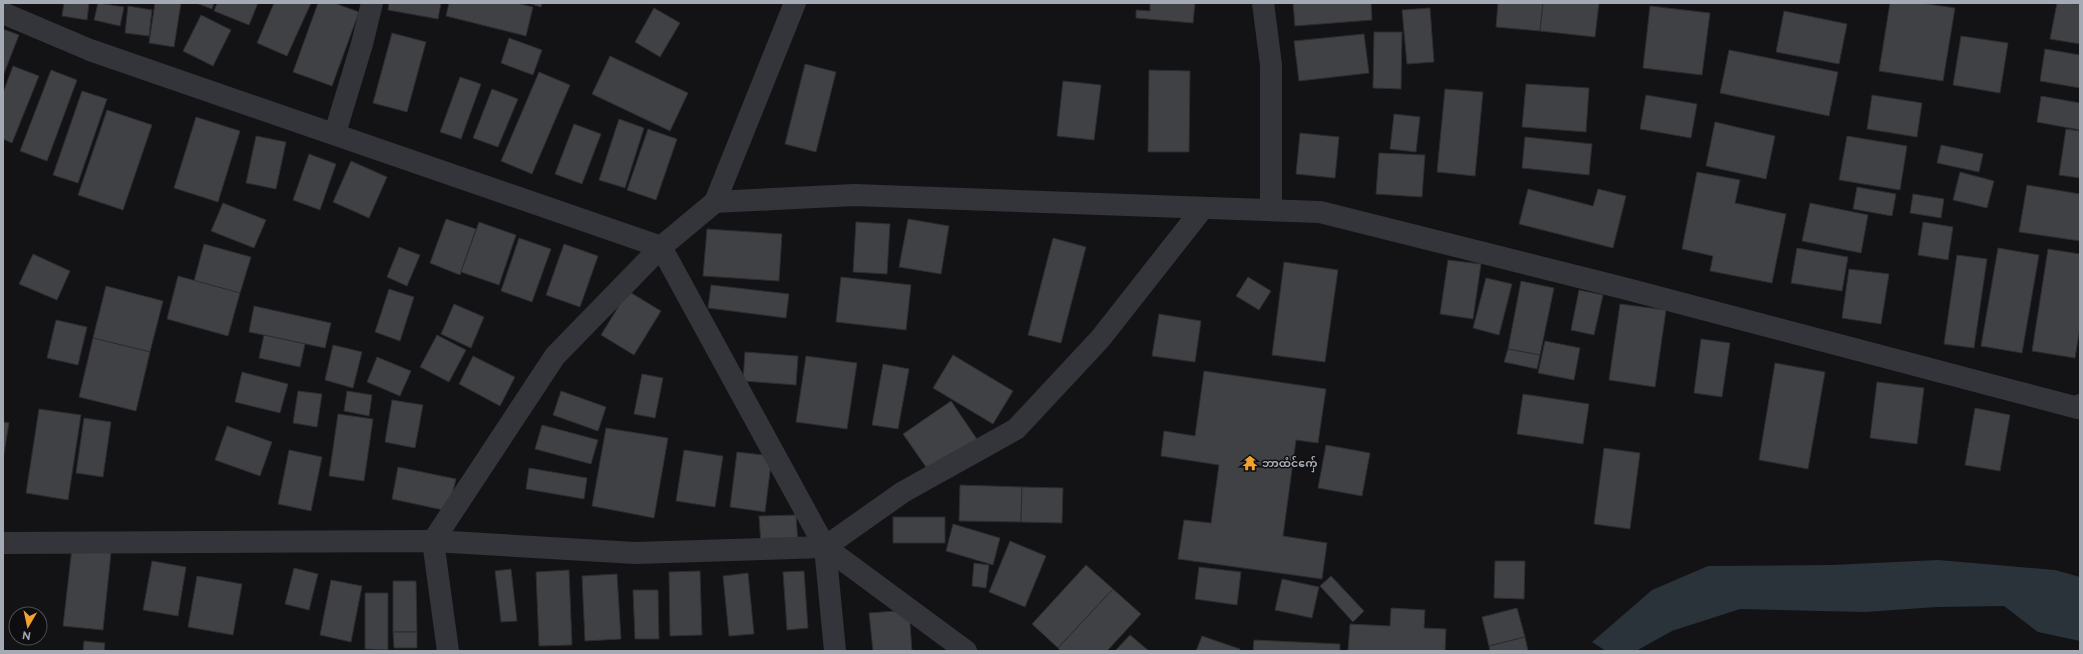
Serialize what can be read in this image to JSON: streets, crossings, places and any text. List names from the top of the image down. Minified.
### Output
{"places":{"temple":["ဘာထံင်ကှ်ေ"]},"north":"bottom"}
